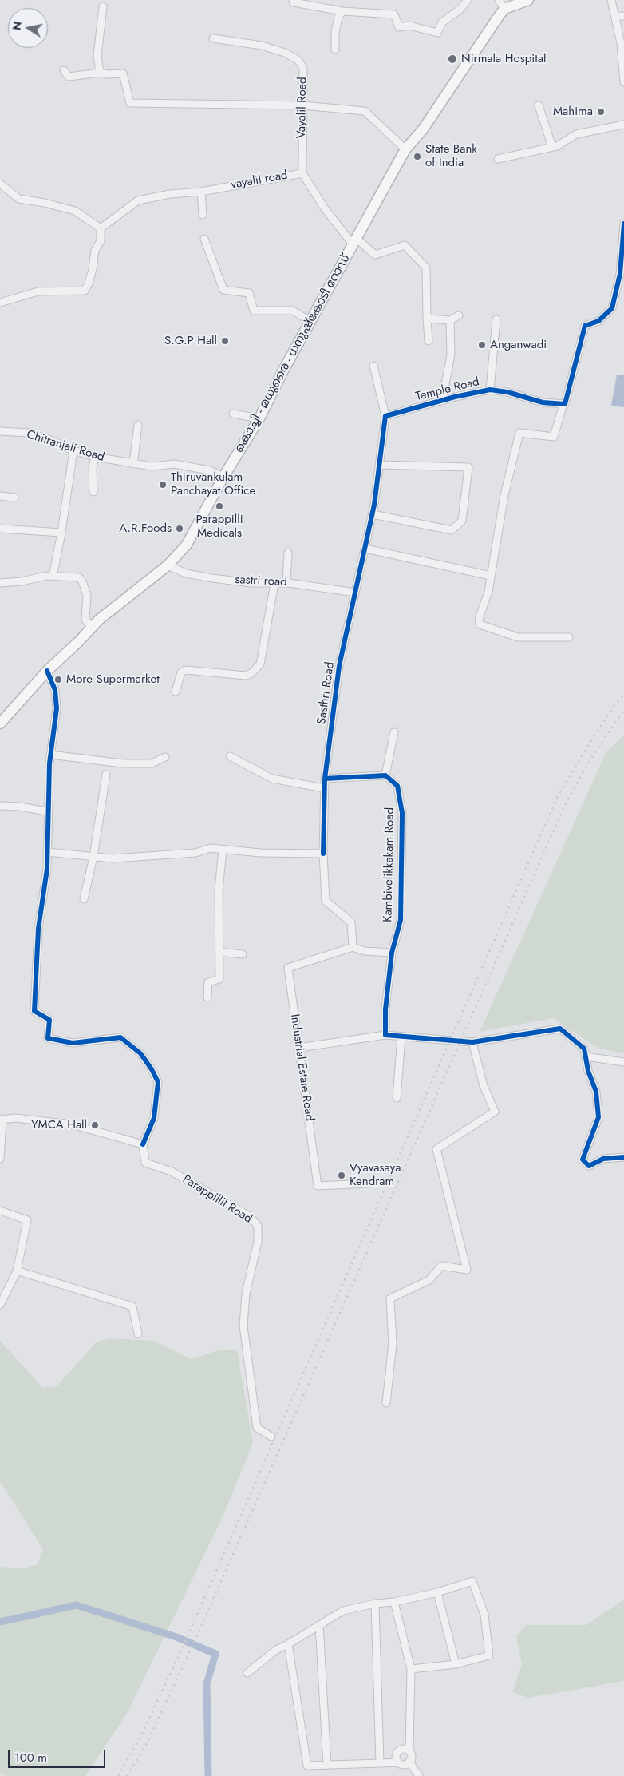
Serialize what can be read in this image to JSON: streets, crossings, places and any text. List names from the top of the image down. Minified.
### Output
{"streets":{"highway":["കൊച്ചി - മധുരൈ - ധനുഷ്‌കോടി റോഡ്"],"street":["Vayalil Road","vayalil road","Temple Road","Chitranjali Road","sastri road","Sasthri Road","Kambivelikkakam Road","Industrial Estate Road","Parappillil Road"]},"crossings":[["Vayalil Road","vayalil road"],["vayalil road","കൊച്ചി - മധുരൈ - ധനുഷ്‌കോടി റോഡ്"],["കൊച്ചി - മധുരൈ - ധനുഷ്‌കോടി റോഡ്","Chitranjali Road"],["കൊച്ചി - മധുരൈ - ധനുഷ്‌കോടി റോഡ്","sastri road"],["sastri road","Sasthri Road"],["Sasthri Road","Industrial Estate Road"]],"places":["Nirmala Hospital","Mahima","State Bank of India","S.G.P Hall","Anganwadi","Thiruvankulam Panchayat Office","Parappilli Medicals","A.R.Foods","More Supermarket","YMCA Hall","Vyavasaya Kendram"],"scale_bar":"100 m","north":"left"}
